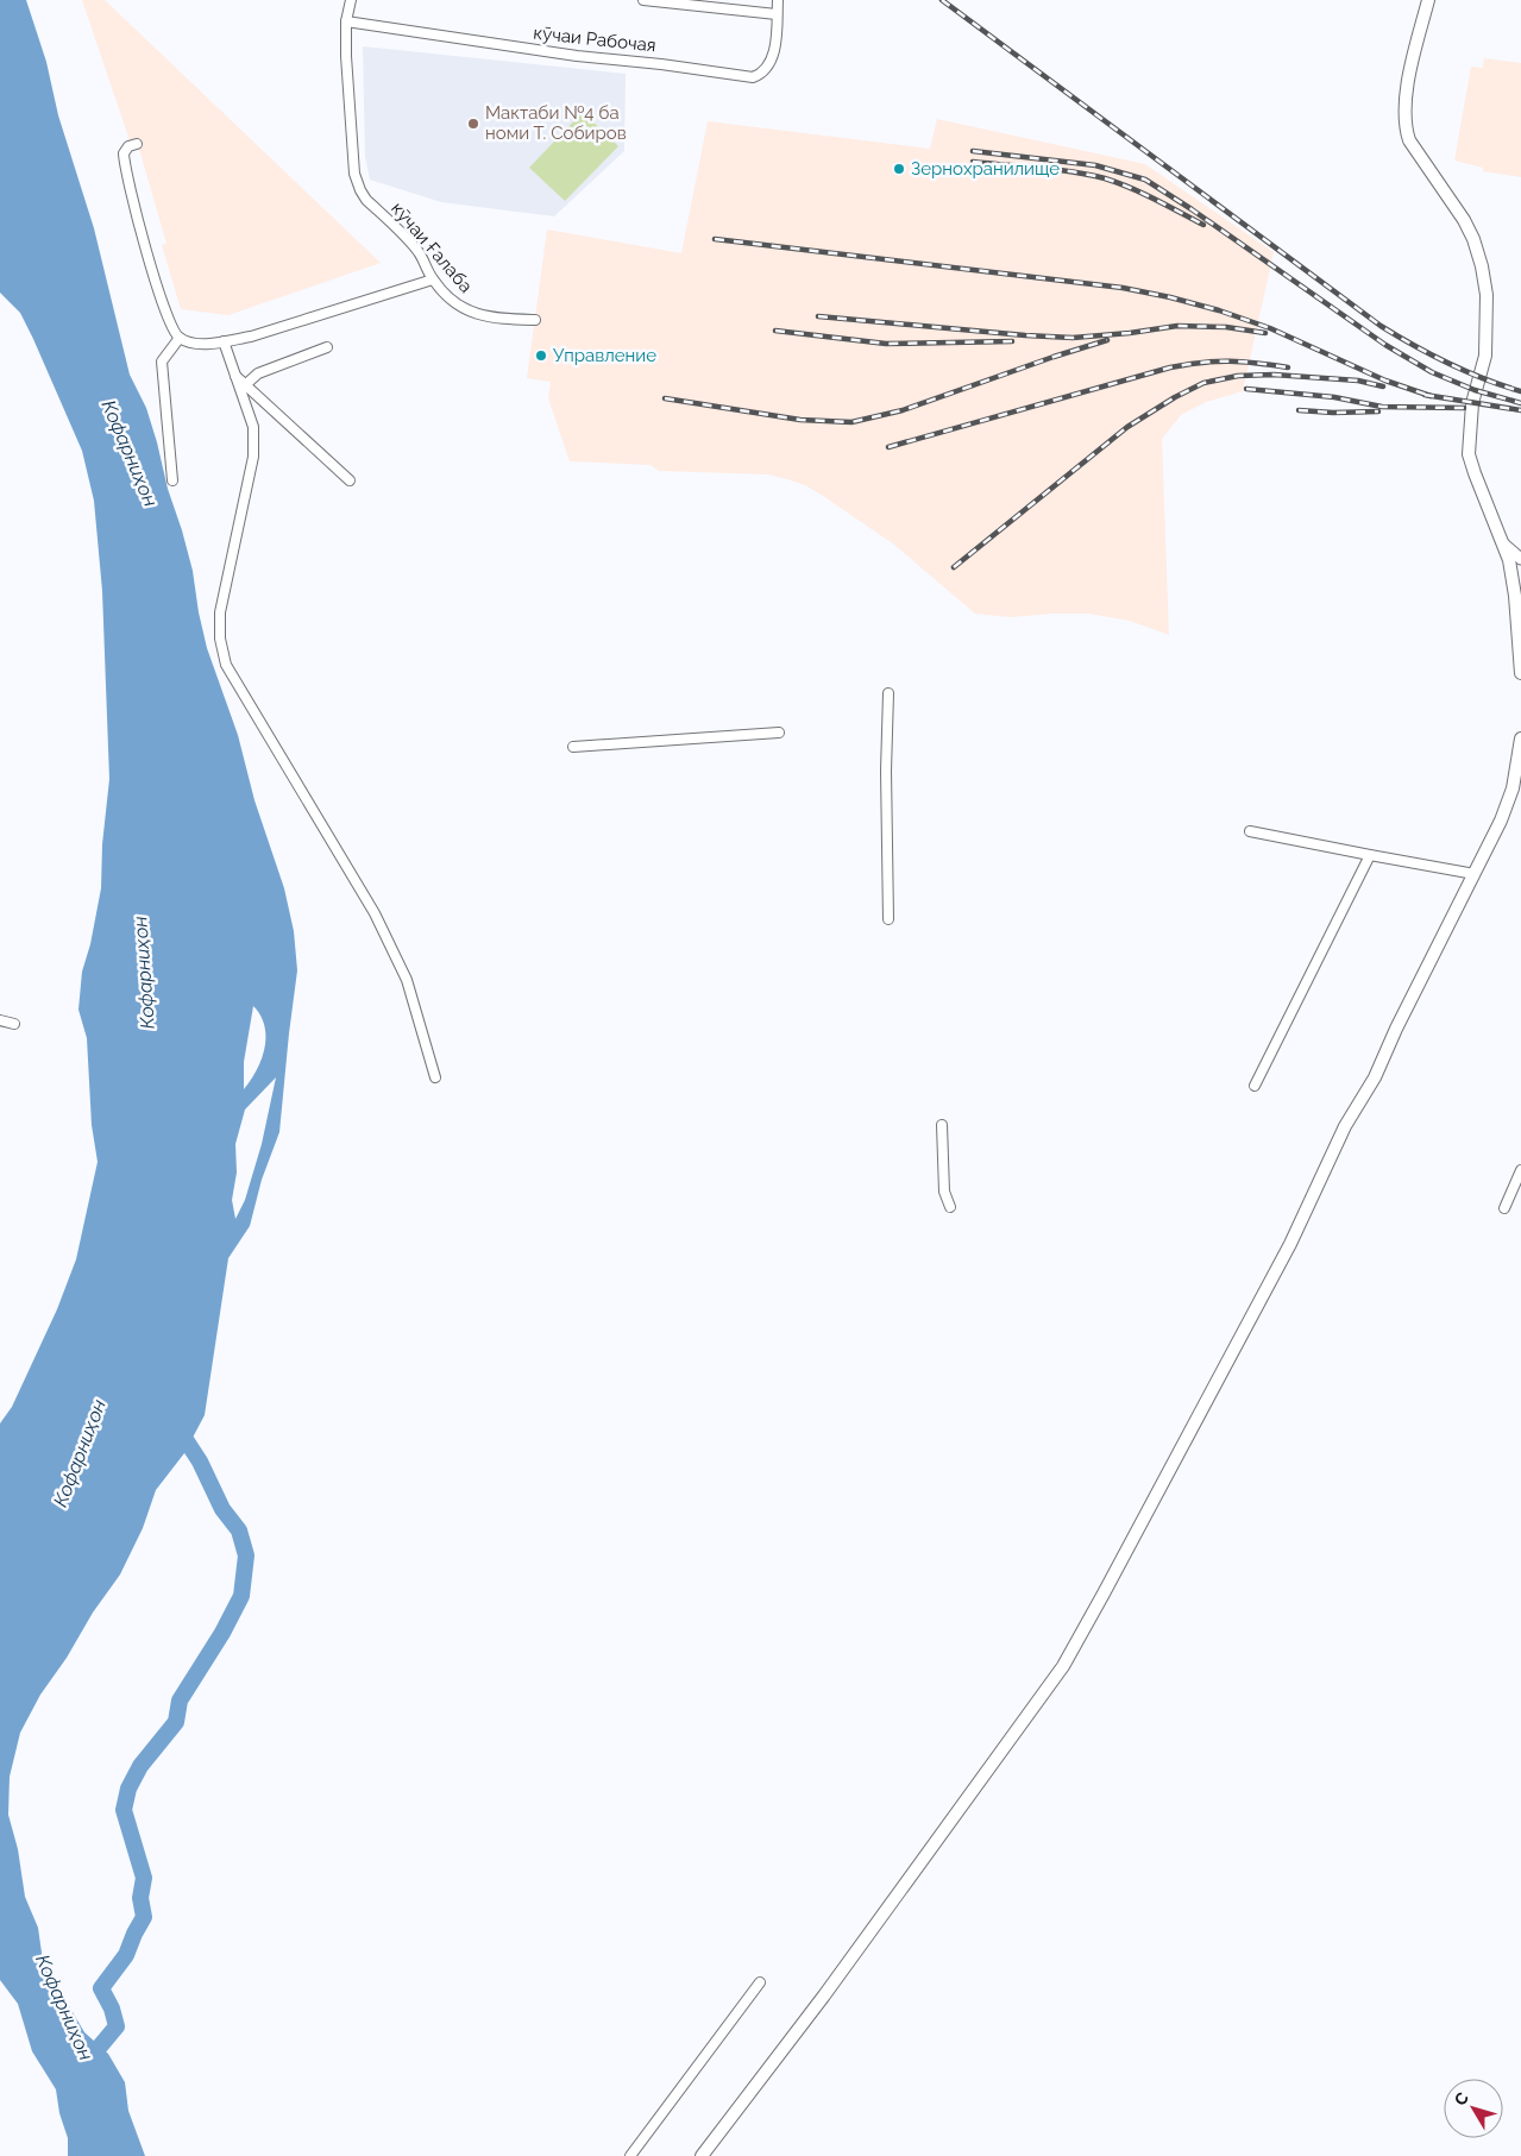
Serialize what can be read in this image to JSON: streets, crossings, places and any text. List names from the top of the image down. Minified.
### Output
{"streets":{"street":["кӯчаи Рабочая","кӯчаи Ғалаба"]},"crossings":[["кӯчаи Рабочая","кӯчаи Ғалаба"]],"water":["Кофарниҳон"],"places":["Мактаби №4 ба номи Т. Собиров","Зернохранилище","Управление"],"north":"top left"}
